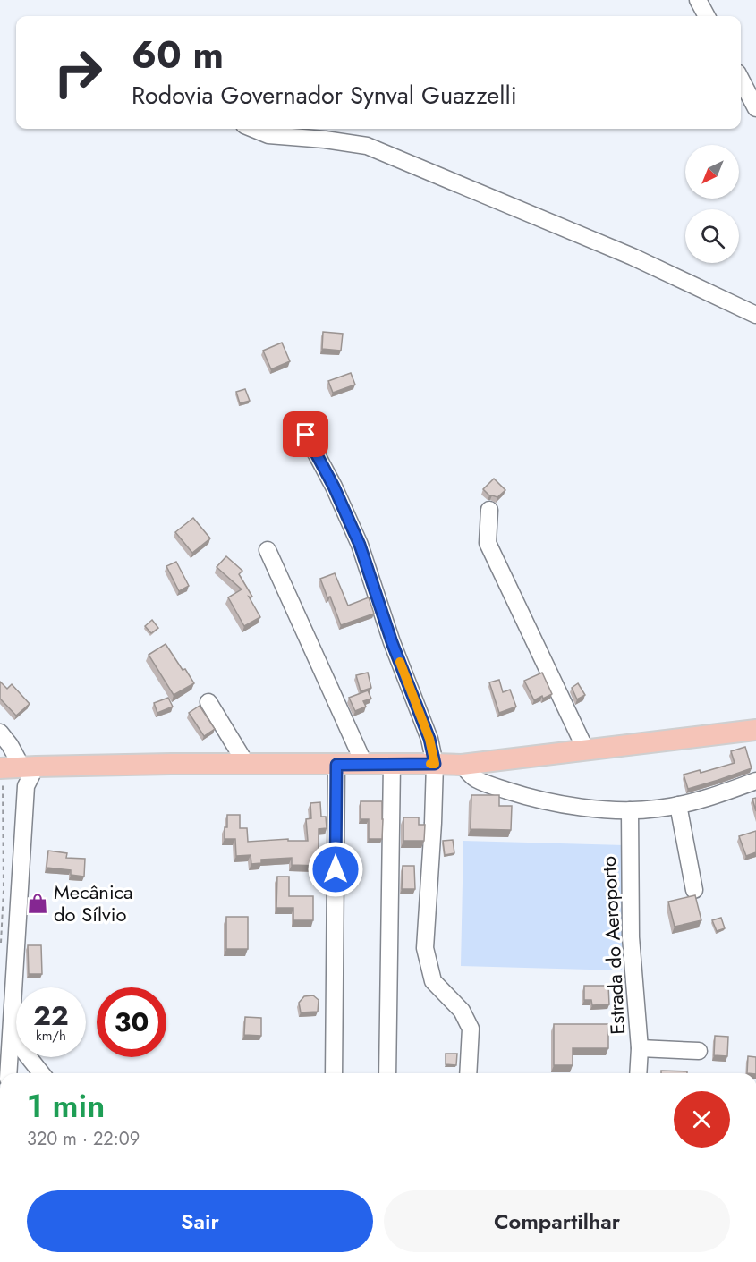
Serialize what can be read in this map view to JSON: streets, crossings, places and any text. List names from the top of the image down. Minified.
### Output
{"streets":{"street":["Estrada do Aeroporto"]},"places":{"shop":["Mecânica do Sílvio"]},"north":"bottom left","page":{"turn":["60 m","Rodovia Governador Synval Guazzelli"],"speed":"22 km/h","limit":"30","heading":["1 min","320 m · 22:09"],"buttons":["Sair","Compartilhar"]}}
